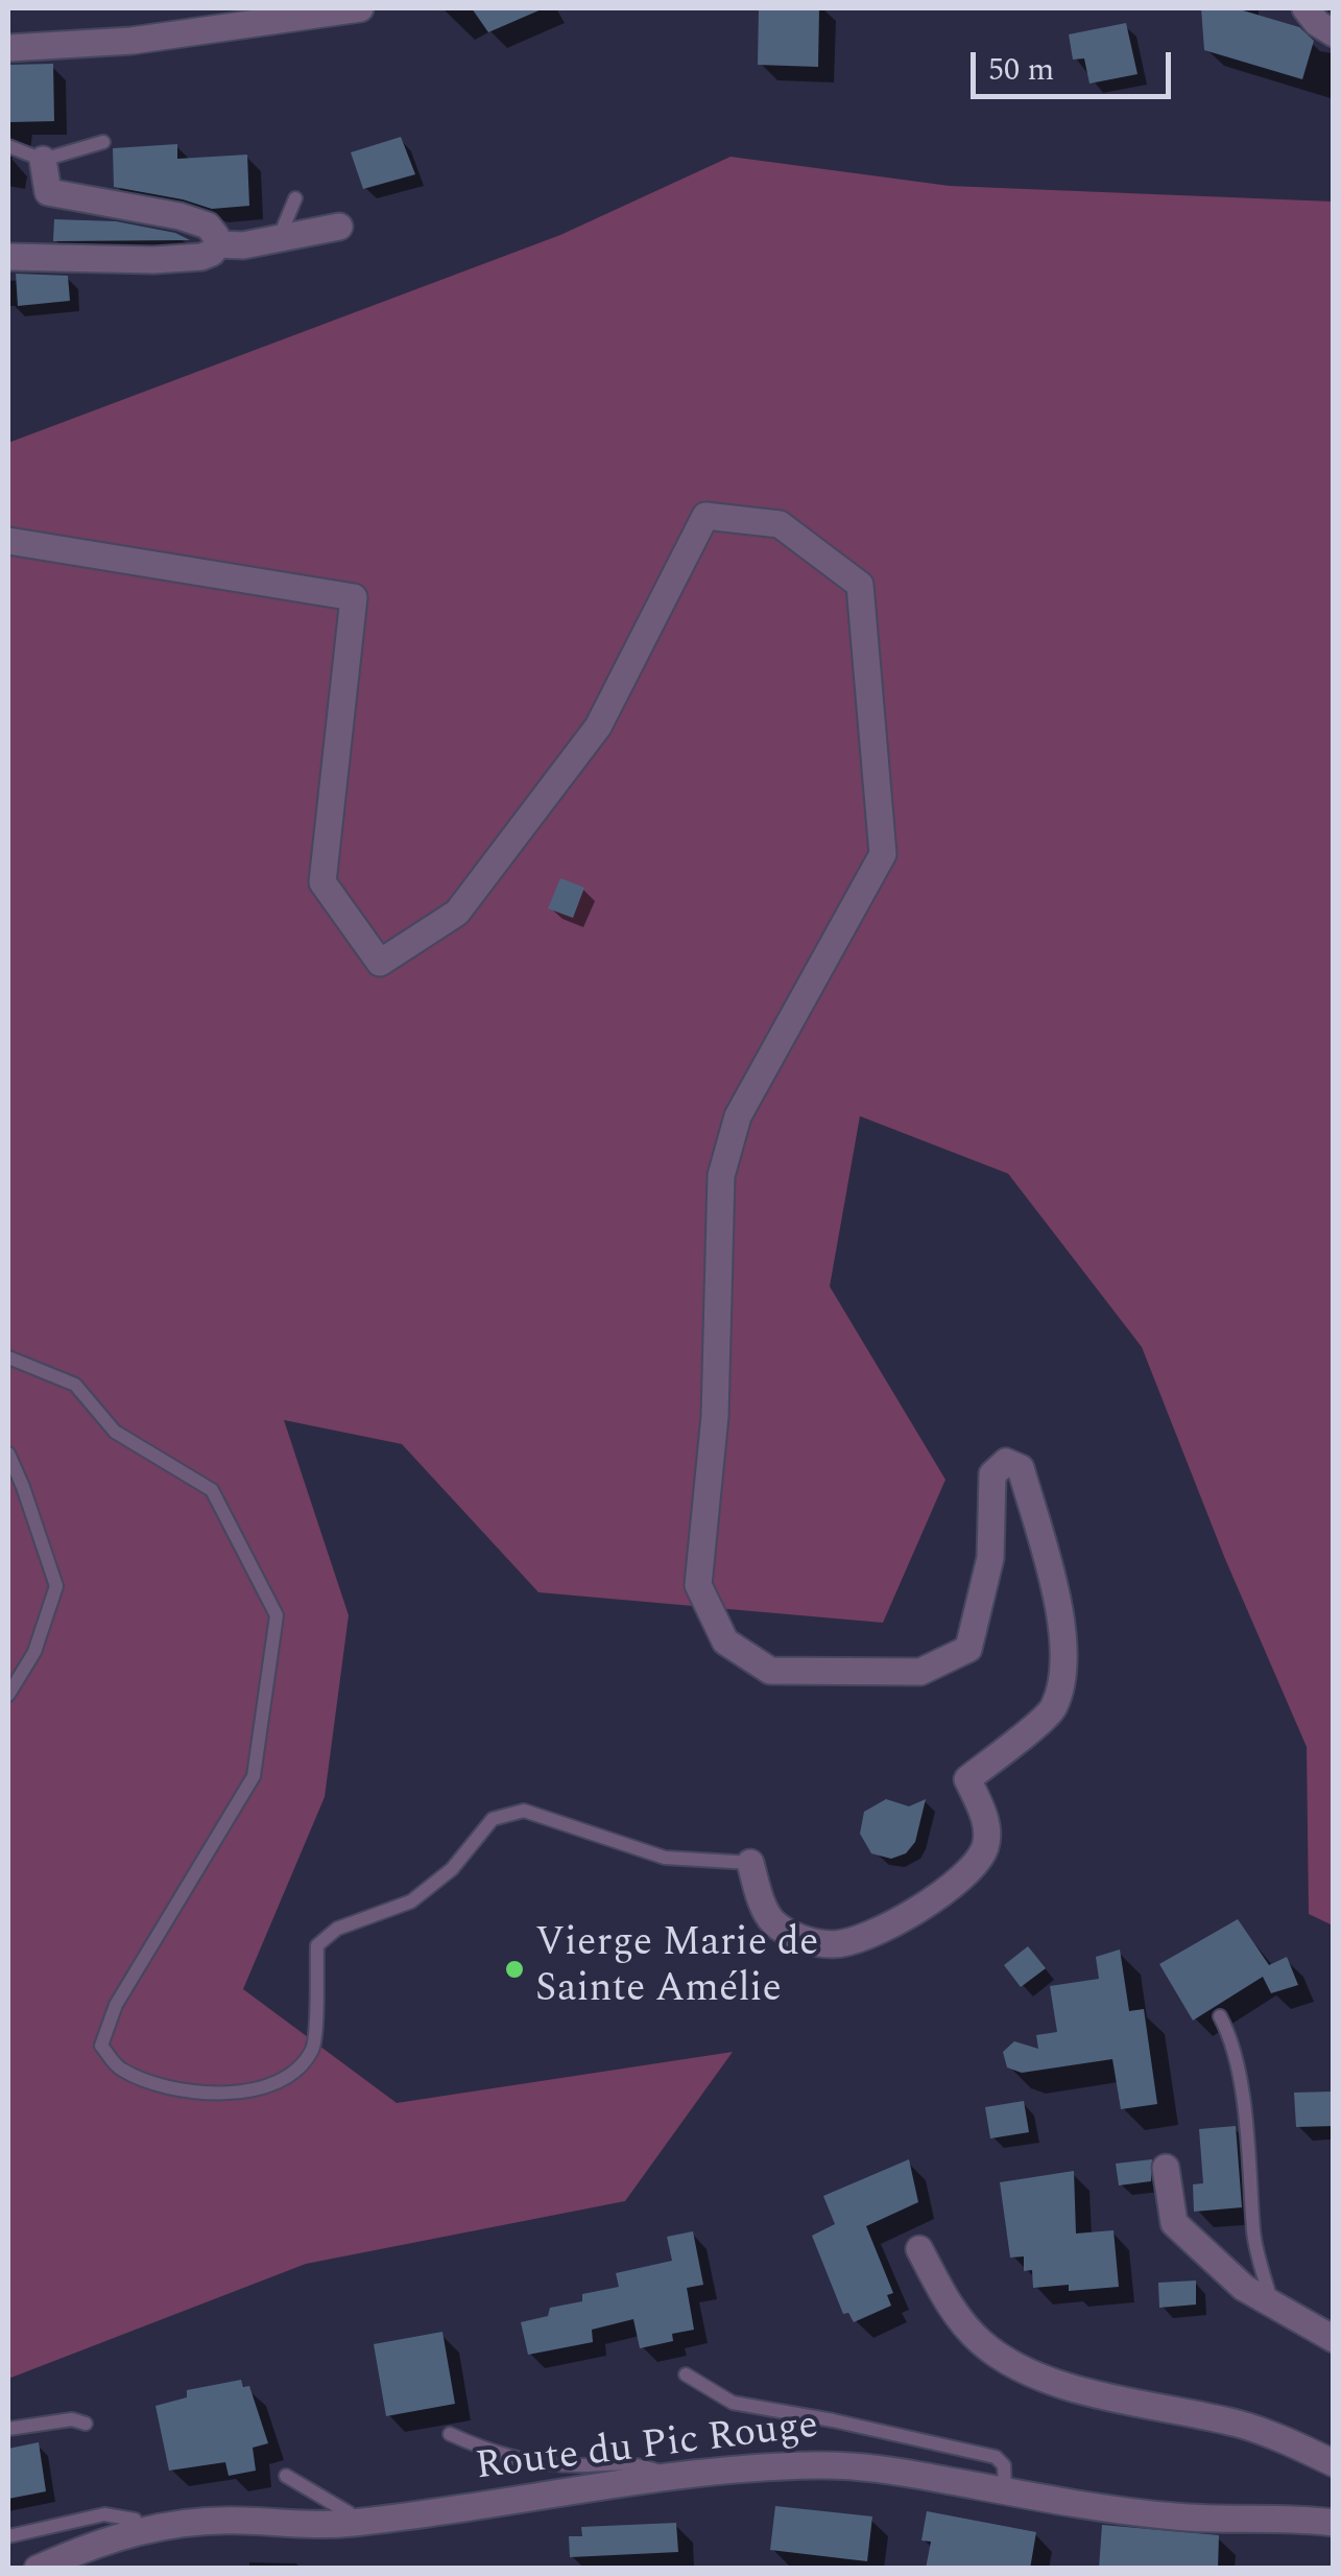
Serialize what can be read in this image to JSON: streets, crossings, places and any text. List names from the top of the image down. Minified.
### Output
{"streets":{"street":["Route du Pic Rouge"]},"places":["Vierge Marie de Sainte Amélie"],"scale_bar":"50 m"}
